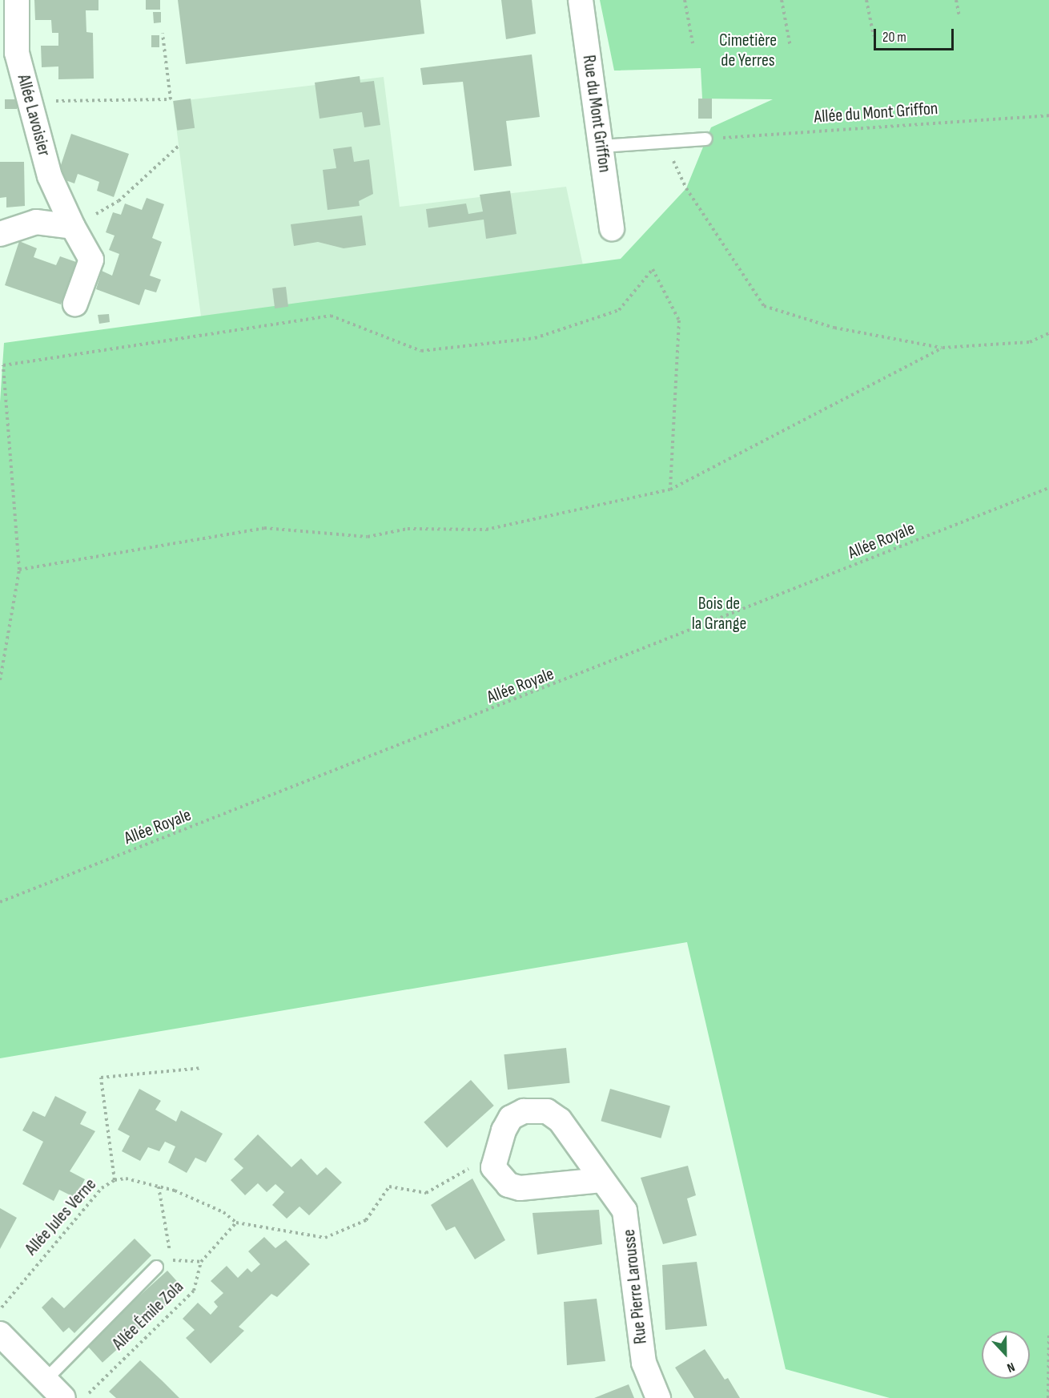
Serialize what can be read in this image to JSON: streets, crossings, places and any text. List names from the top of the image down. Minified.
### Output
{"streets":{"street":["Rue du Mont Griffon","Allée Lavoisier","Rue Pierre Larousse"],"path":["Allée du Mont Griffon","Allée Royale","Allée Jules Verne","Allée Émile Zola"]},"crossings":[["Allée Jules Verne","Rue Pierre Larousse"],["Allée Jules Verne","Allée Émile Zola"]],"parks":["Cimetière de Yerres","Bois de la Grange"],"scale_bar":"20 m","north":"bottom"}
